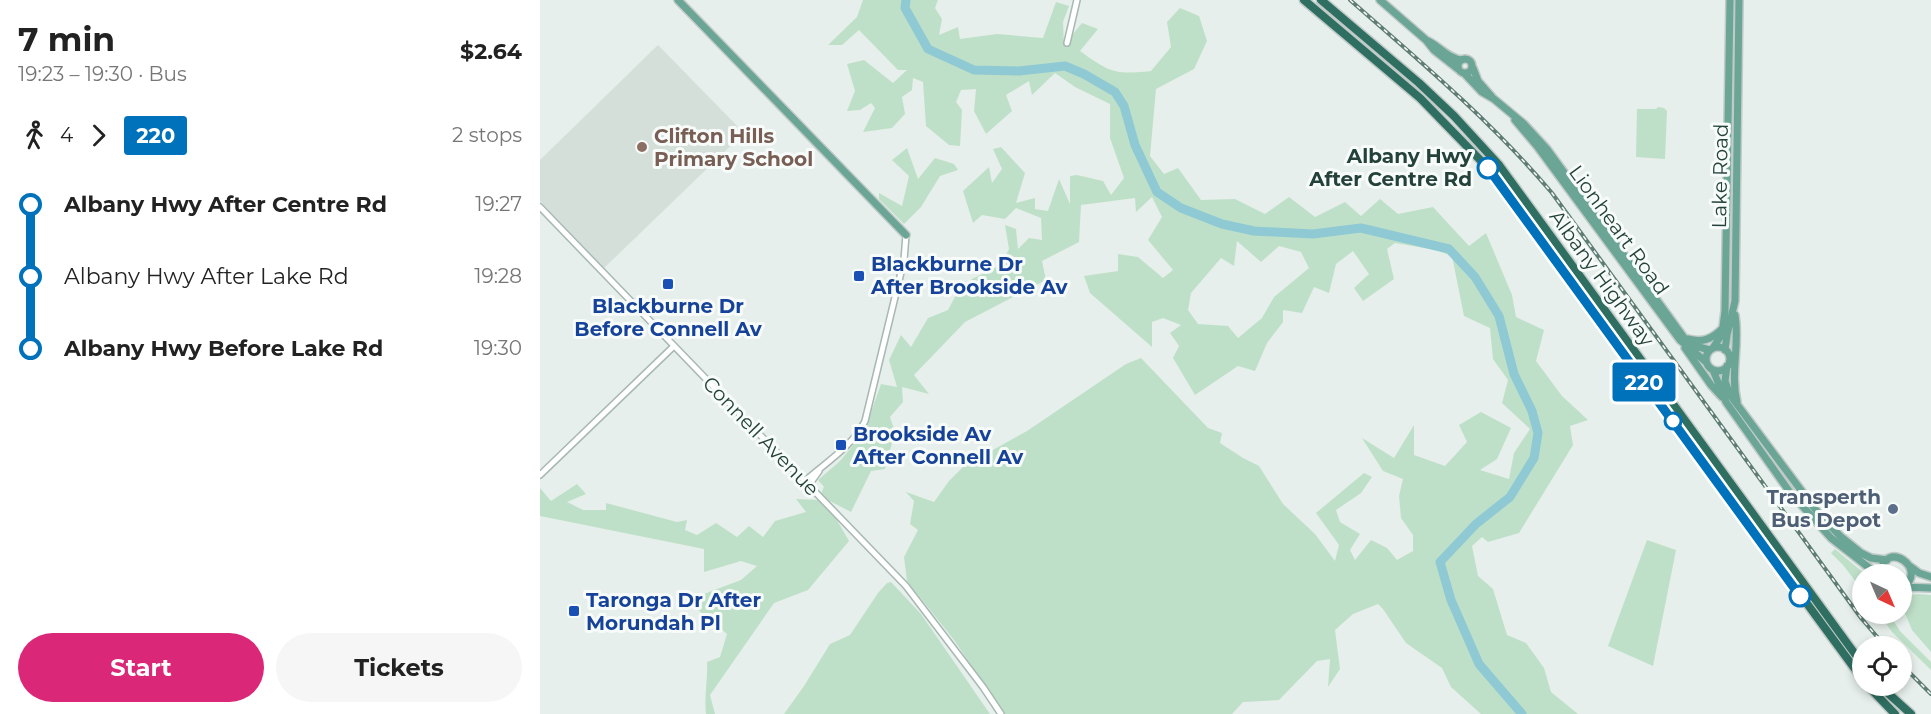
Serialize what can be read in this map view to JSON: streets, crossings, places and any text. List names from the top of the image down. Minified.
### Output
{"streets":{"highway":["Albany Highway"],"main road":["Lake Road","Lionheart Road"],"street":["Connell Avenue"]},"crossings":[["Lake Road","Lionheart Road"]],"places":{"other":["Clifton Hills Primary School","Albany Hwy After Centre Rd","Transperth Bus Depot"],"transit":["Blackburne Dr After Brookside Av","Blackburne Dr Before Connell Av","Brookside Av After Connell Av","Taronga Dr After Morundah Pl"]},"lines":["bus line 220"],"north":"bottom right","page":{"heading":["7 min","19:23 – 19:30 · Bus","$2.64"],"on_map":"220","legs":["4","220","2 stops"],"list":[{"name":"Albany Hwy After Centre Rd","value":"19:27"},{"name":"Albany Hwy After Lake Rd","value":"19:28"},{"name":"Albany Hwy Before Lake Rd","value":"19:30"}],"buttons":["Start","Tickets"]}}
